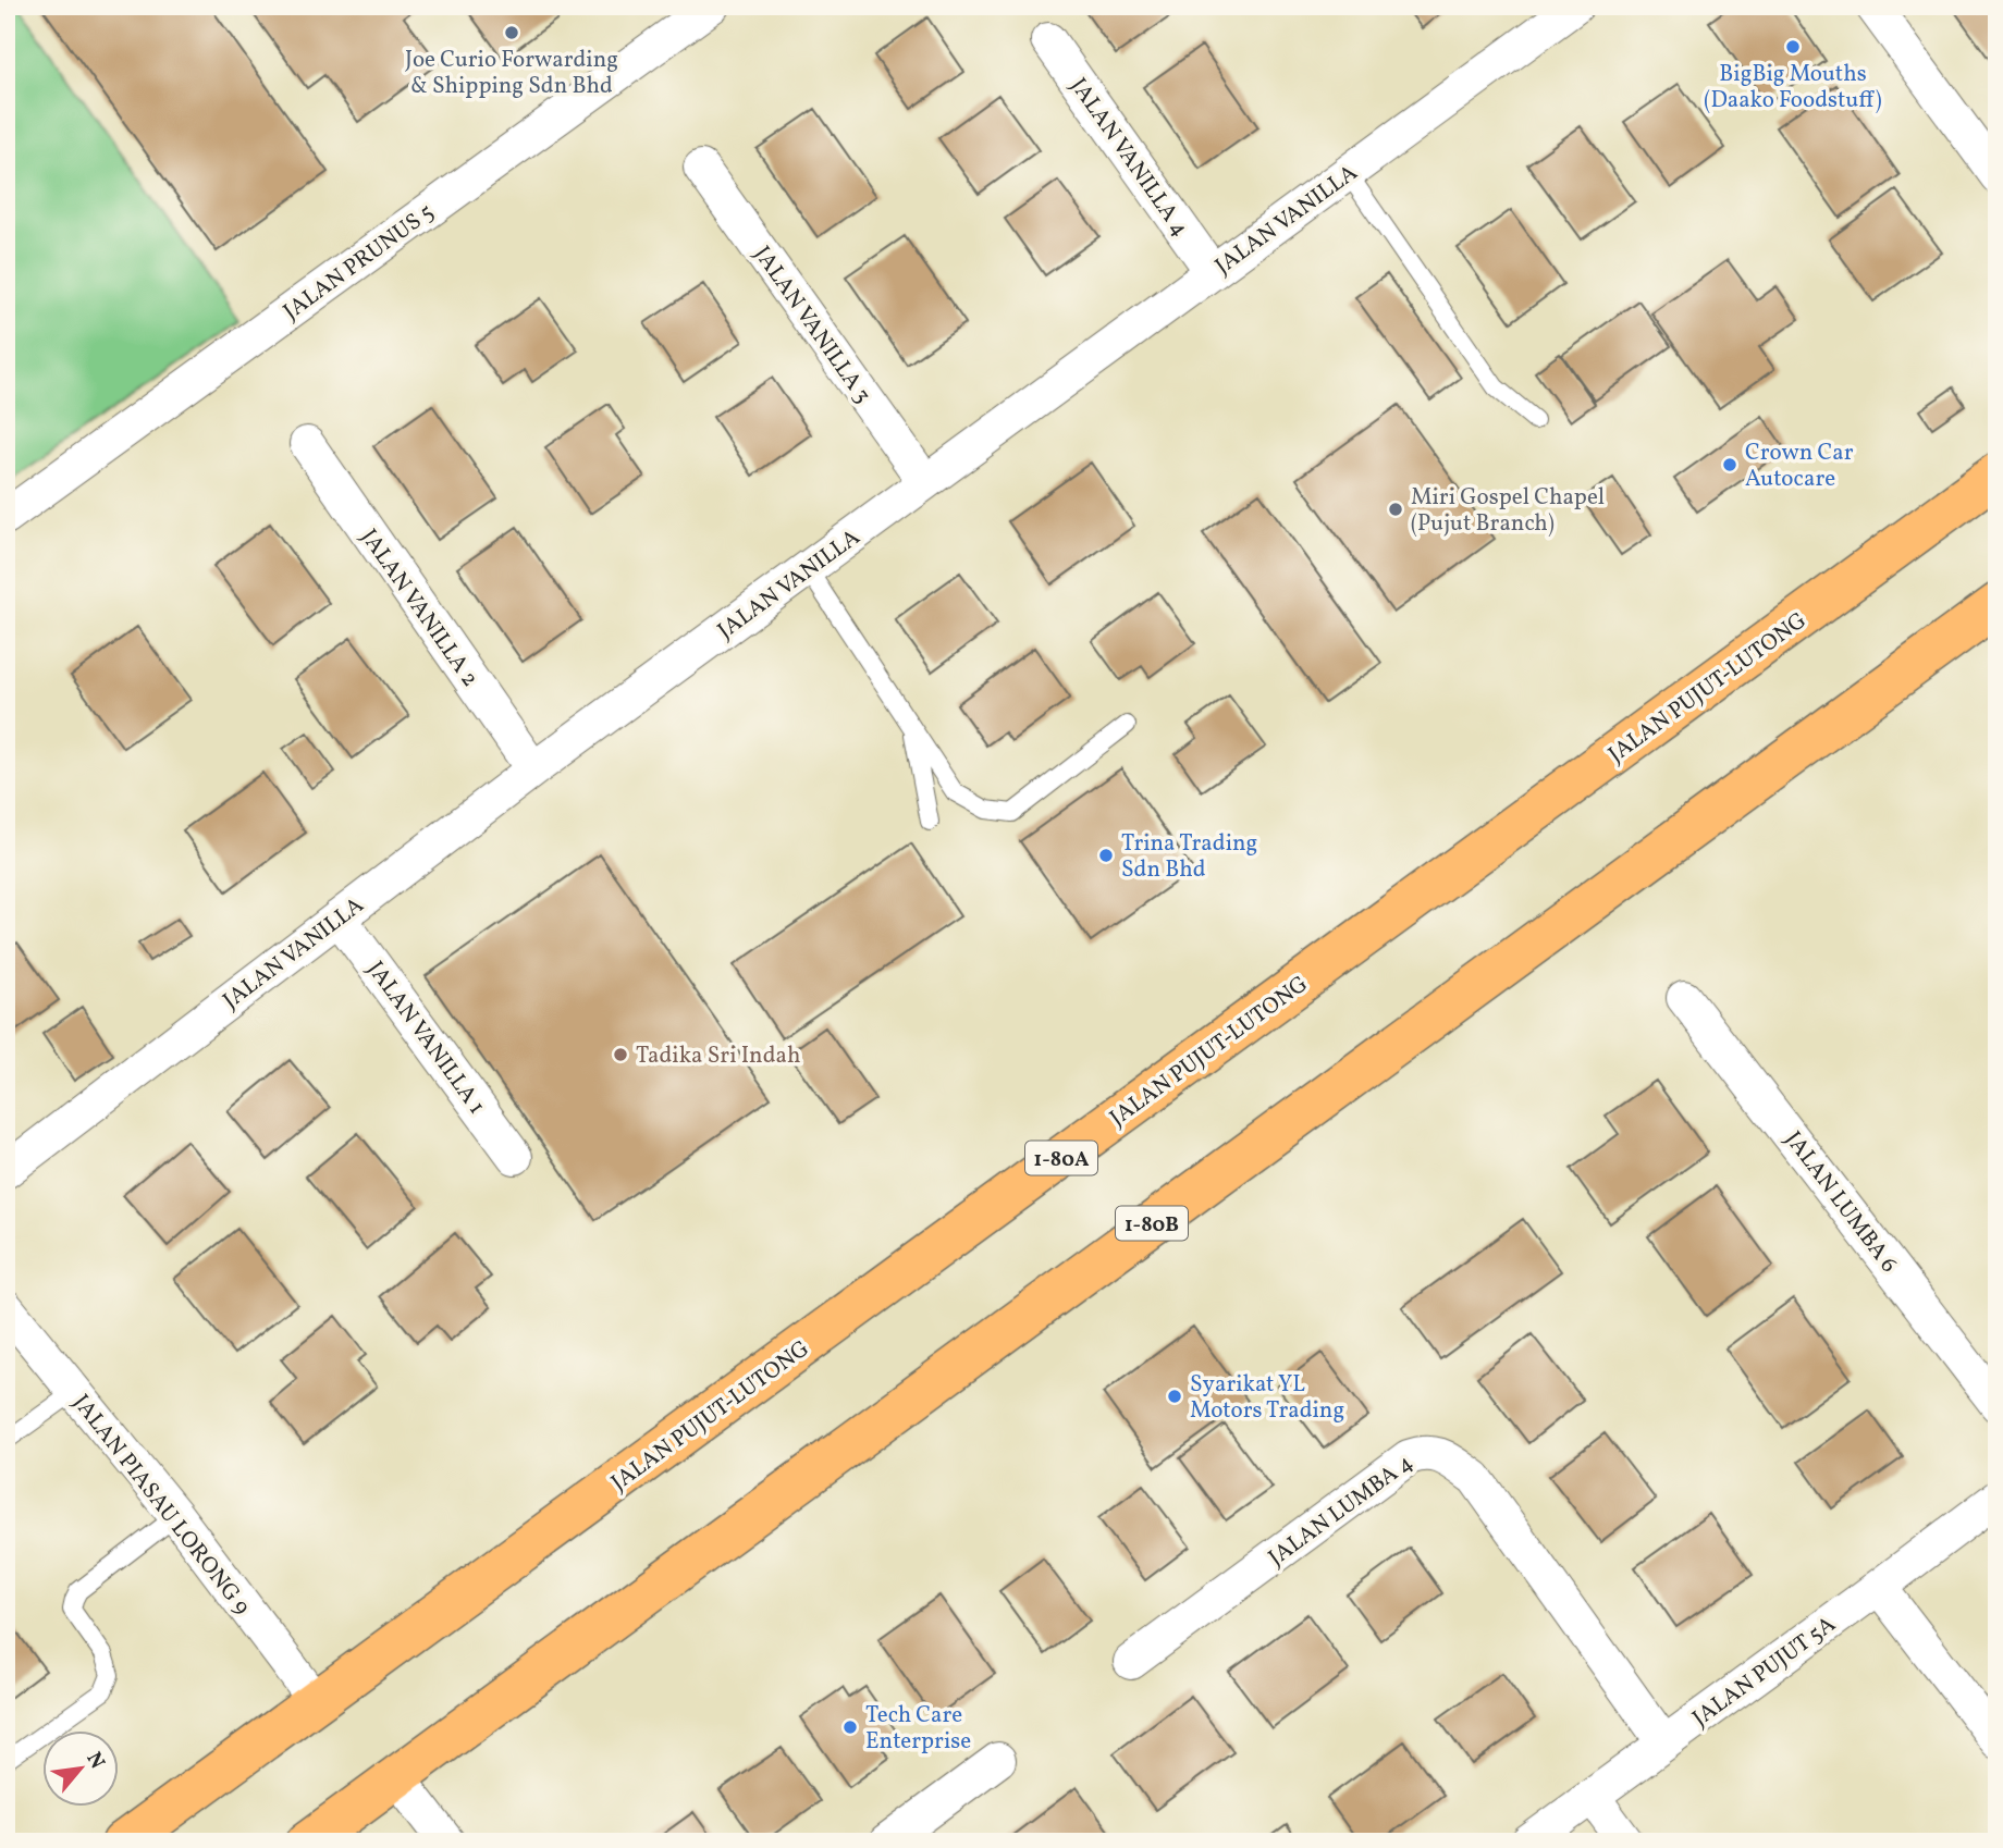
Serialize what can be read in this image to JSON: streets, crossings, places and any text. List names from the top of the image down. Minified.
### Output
{"streets":{"highway":["JALAN PUJUT-LUTONG","1-80A","1-80B"],"street":["JALAN VANILLA 4","JALAN VANILLA","JALAN PRUNUS 5","JALAN VANILLA 3","JALAN VANILLA 2","JALAN VANILLA 1","JALAN LUMBA 6","JALAN PIASAU LORONG 9","JALAN LUMBA 4","JALAN PUJUT 5A"]},"crossings":[["JALAN VANILLA 4","JALAN VANILLA"],["JALAN VANILLA","JALAN VANILLA 3"],["JALAN VANILLA","JALAN VANILLA 2"],["JALAN VANILLA","JALAN VANILLA 1"],["JALAN PUJUT-LUTONG","JALAN PIASAU LORONG 9"],["JALAN LUMBA 4","JALAN PUJUT 5A"]],"places":["Joe Curio Forwarding & Shipping Sdn Bhd","BigBig Mouths (Daako Foodstuff)","Crown Car Autocare","Miri Gospel Chapel (Pujut Branch)","Trina Trading Sdn Bhd","Tadika Sri Indah","Syarikat YL Motors Trading","Tech Care Enterprise"],"north":"top right"}
